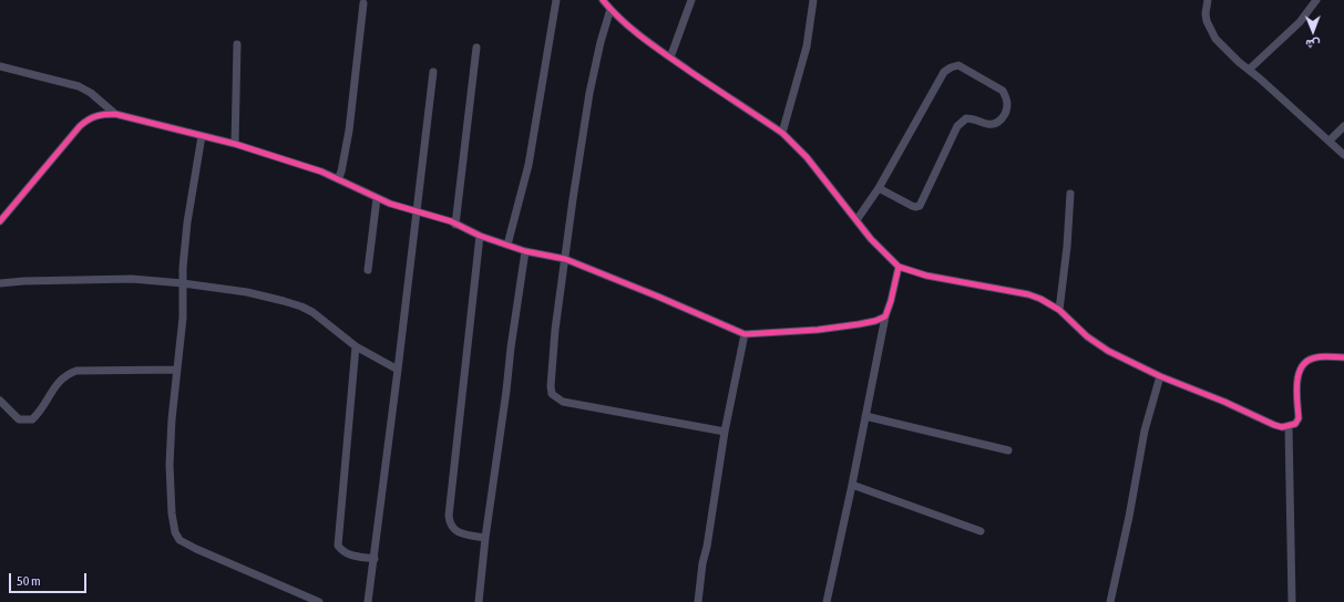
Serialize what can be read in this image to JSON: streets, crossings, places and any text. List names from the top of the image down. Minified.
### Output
{"scale_bar":"50 m","north":"bottom"}
